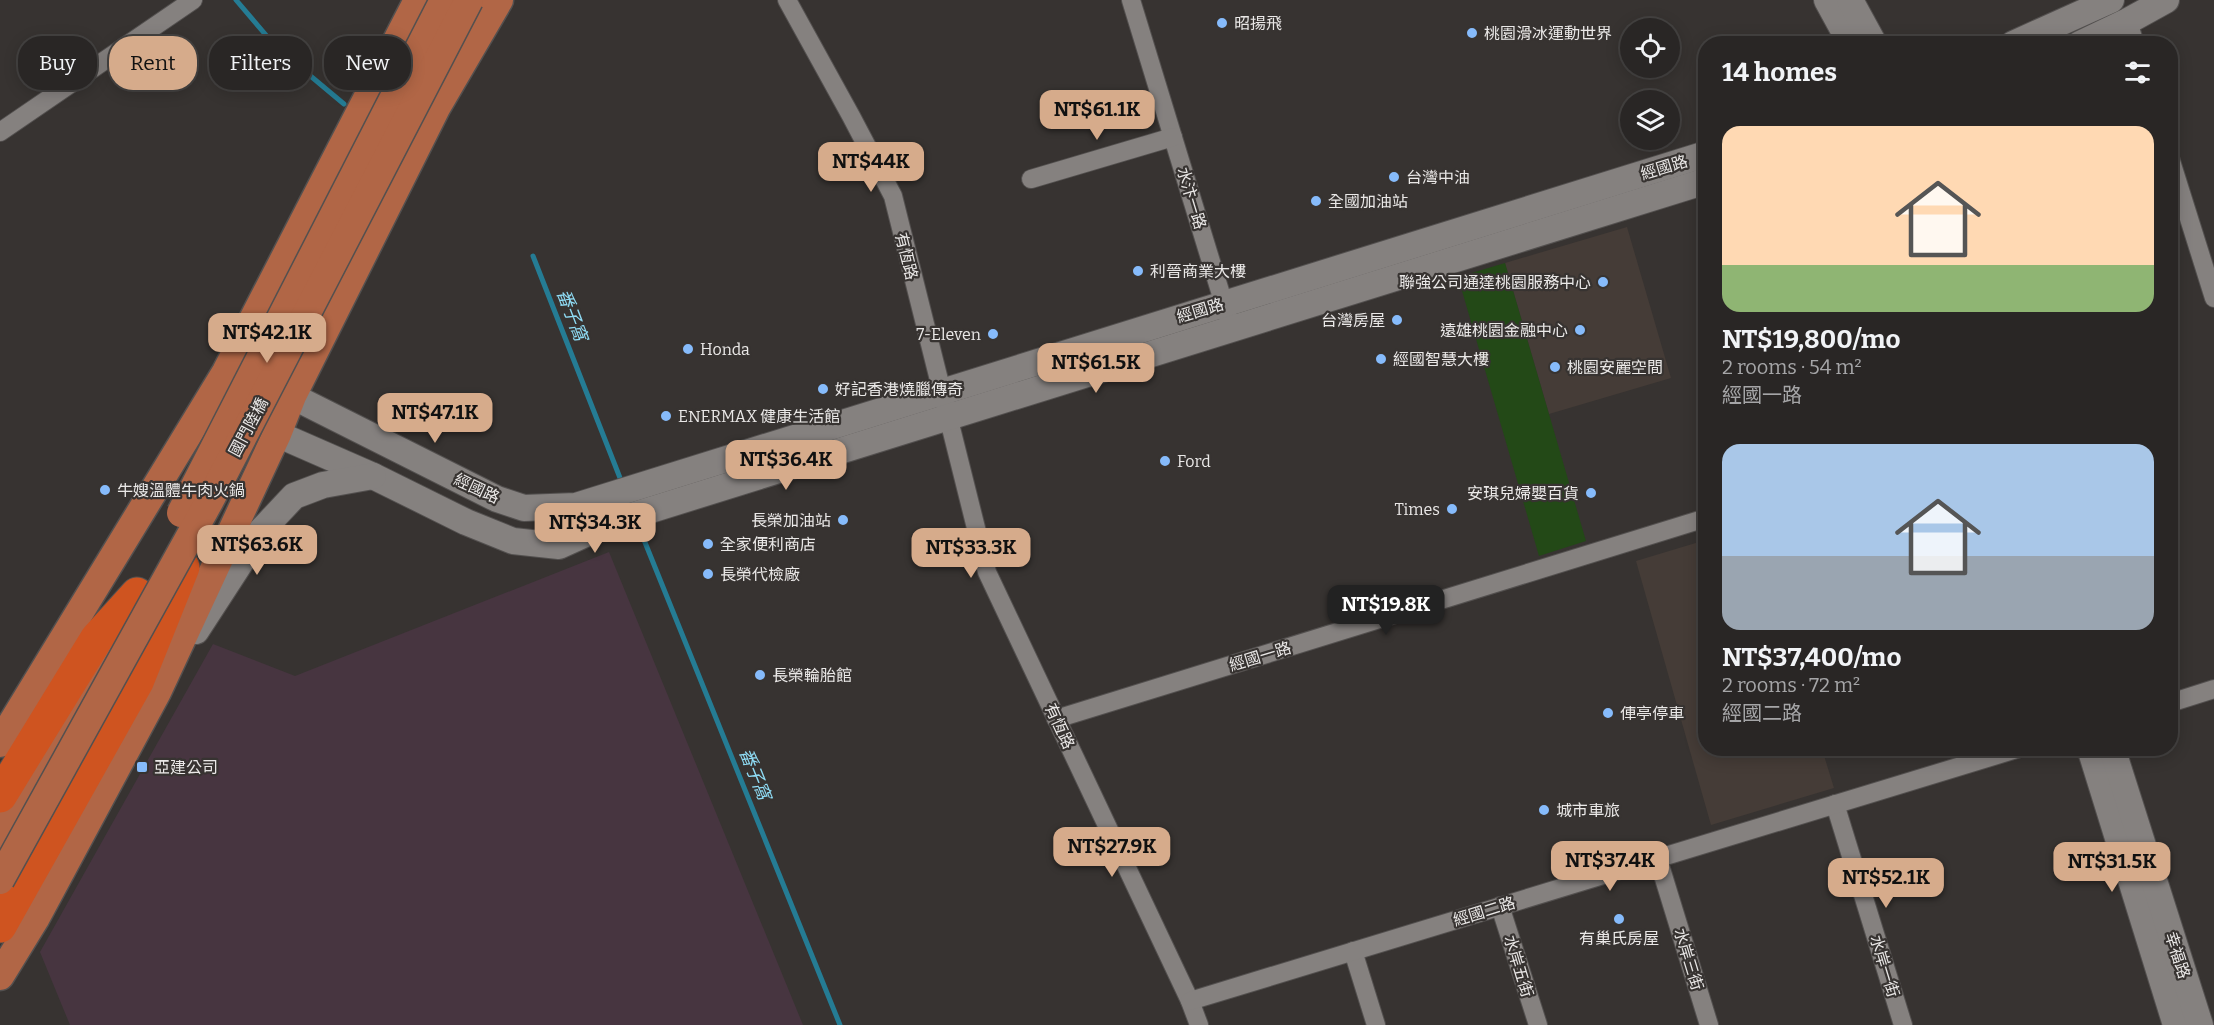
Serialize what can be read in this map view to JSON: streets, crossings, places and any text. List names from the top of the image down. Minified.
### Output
{"streets":{"main road":["國門陸橋"],"street":["經國路","水汴一路","有恆路","經國一路","經國二路","幸福路","水岸三街","水岸五街","水岸一街"]},"crossings":[["經國路","水汴一路"],["經國路","有恆路"],["有恆路","經國一路"],["有恆路","經國二路"],["經國二路","水岸三街"],["經國二路","水岸五街"],["經國二路","水岸一街"]],"water":["番子窩"],"places":{"other":["昭揚飛","桃園滑冰運動世界","台灣中油","全國加油站","利晉商業大樓","聯強公司通達桃園服務中心","台灣房屋","遠雄桃園金融中心","7-Eleven","Honda","經國智慧大樓","桃園安麗空間","好記香港燒臘傳奇","ENERMAX 健康生活館","Ford","牛嫂溫體牛肉火鍋","安琪兒婦嬰百貨","Times","長榮加油站","全家便利商店","長榮代檢廠","長榮輪胎館","俥亭停車","城市車旅","有巢氏房屋"],"transit":["亞建公司"]},"page":{"chip":["Buy","Rent","Filters","New"],"heading":"14 homes","price":["NT$61.1K","NT$44K","NT$42.1K","NT$61.5K","NT$47.1K","NT$36.4K","NT$34.3K","NT$63.6K","NT$33.3K","NT$19.8K","NT$27.9K","NT$37.4K","NT$31.5K","NT$52.1K"],"list":[{"name":"NT$19,800/mo","note":"2 rooms · 54 m² · 經國一路"},{"name":"NT$37,400/mo","note":"2 rooms · 72 m² · 經國二路"}]}}
